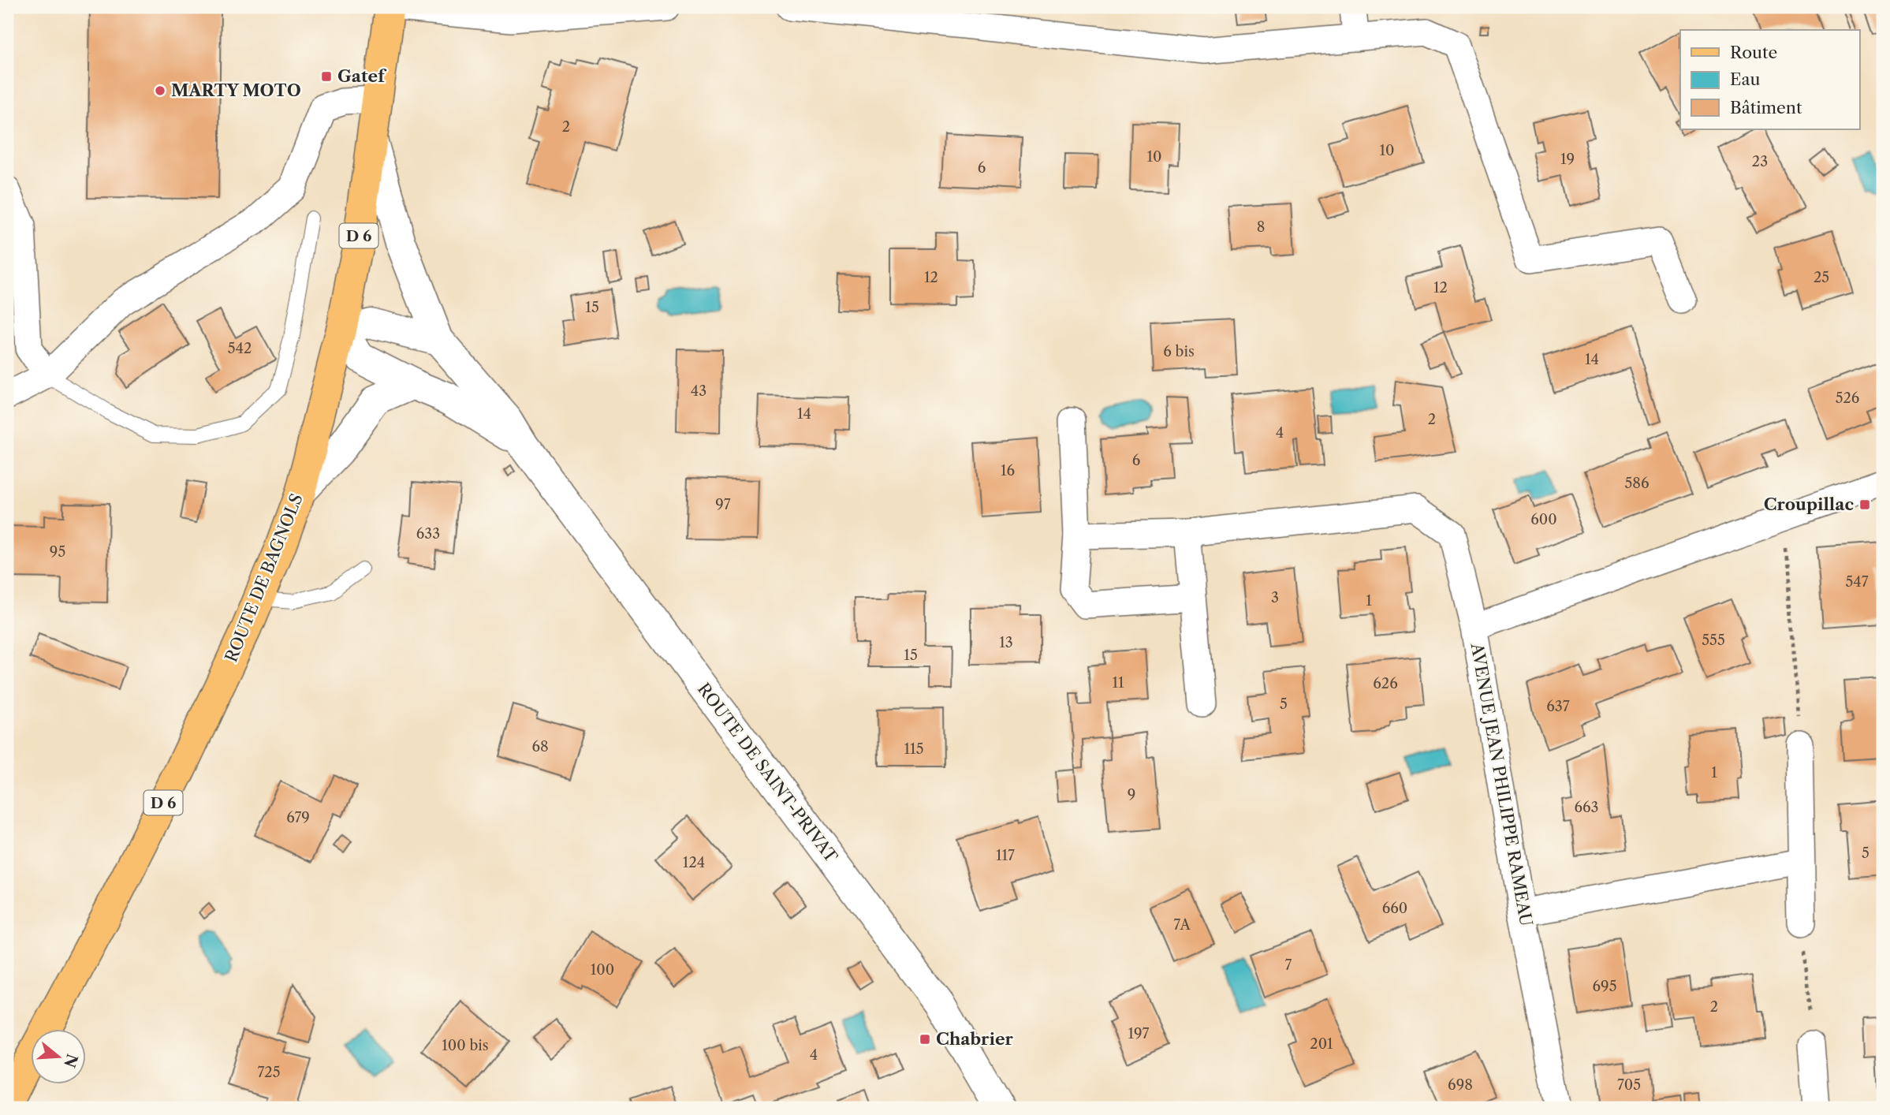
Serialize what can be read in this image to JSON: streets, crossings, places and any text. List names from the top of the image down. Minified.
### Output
{"streets":{"main road":["D 6","ROUTE DE BAGNOLS"],"street":["ROUTE DE SAINT-PRIVAT","AVENUE JEAN PHILIPPE RAMEAU"]},"places":{"transit":["Gatef","Croupillac","Chabrier"],"other":["MARTY MOTO"]},"house_numbers":["2","10","10","19","23","6","8","12","25","12","15","542","6 bis","14","43","526","14","2","4","6","16","586","97","600","633","95","547","3","1","555","13","15","11","626","5","637","68","115","1","9","663","679","5","117","124","660","7A","7","100","695","2","197","201","100 bis","4","725","698","705"],"legend":["Route","Eau","Bâtiment"],"north":"right"}
